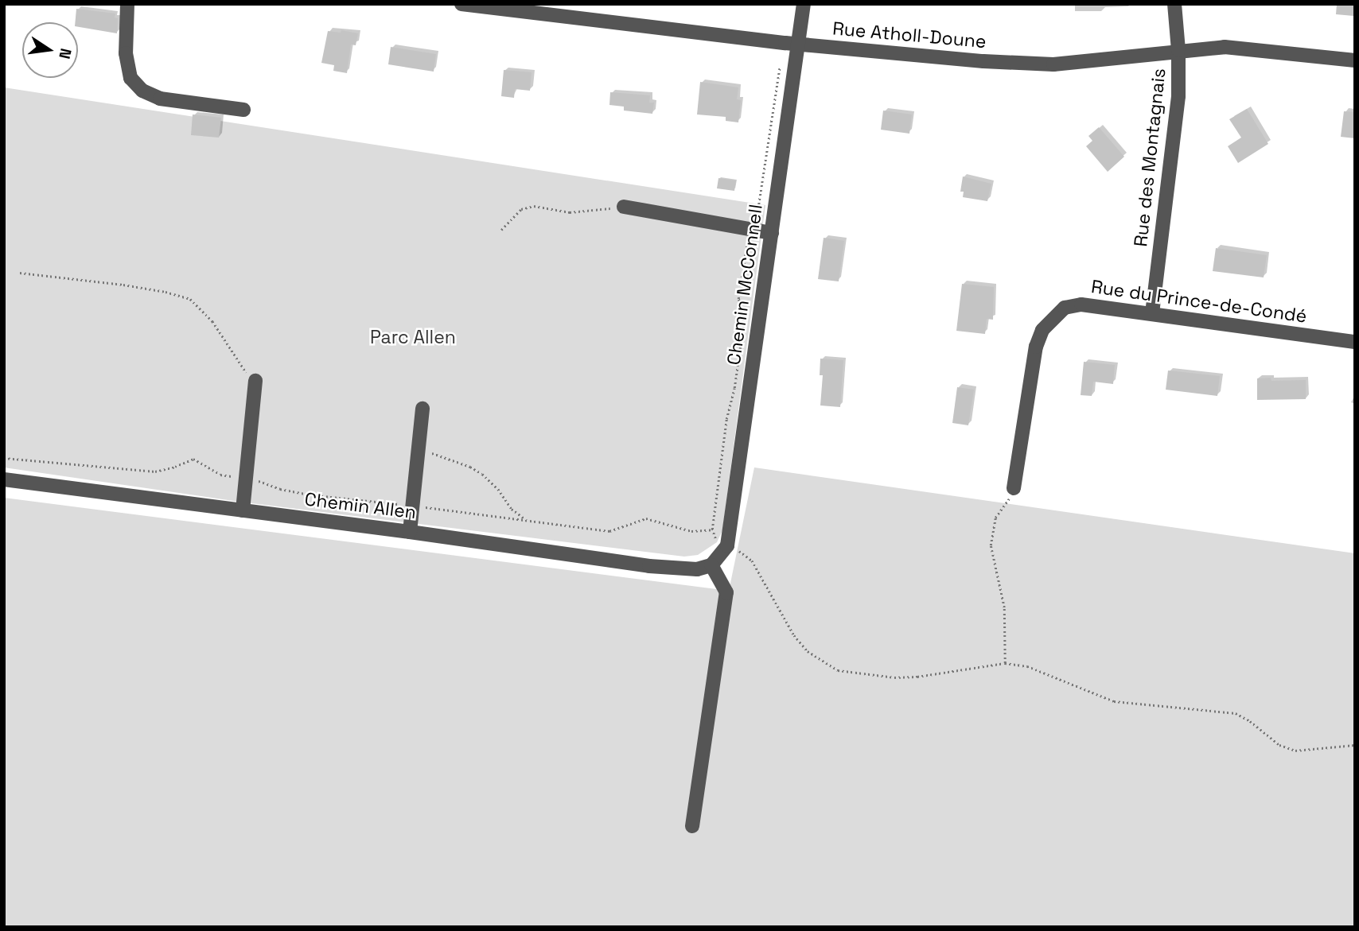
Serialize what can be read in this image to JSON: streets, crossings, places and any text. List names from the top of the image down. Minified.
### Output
{"streets":{"street":["Rue Atholl-Doune","Rue des Montagnais","Chemin McConnell","Rue du Prince-de-Condé","Chemin Allen"]},"crossings":[["Rue Atholl-Doune","Rue des Montagnais"],["Rue Atholl-Doune","Chemin McConnell"],["Rue des Montagnais","Rue du Prince-de-Condé"],["Chemin McConnell","Chemin Allen"]],"parks":["Parc Allen"],"north":"right"}
